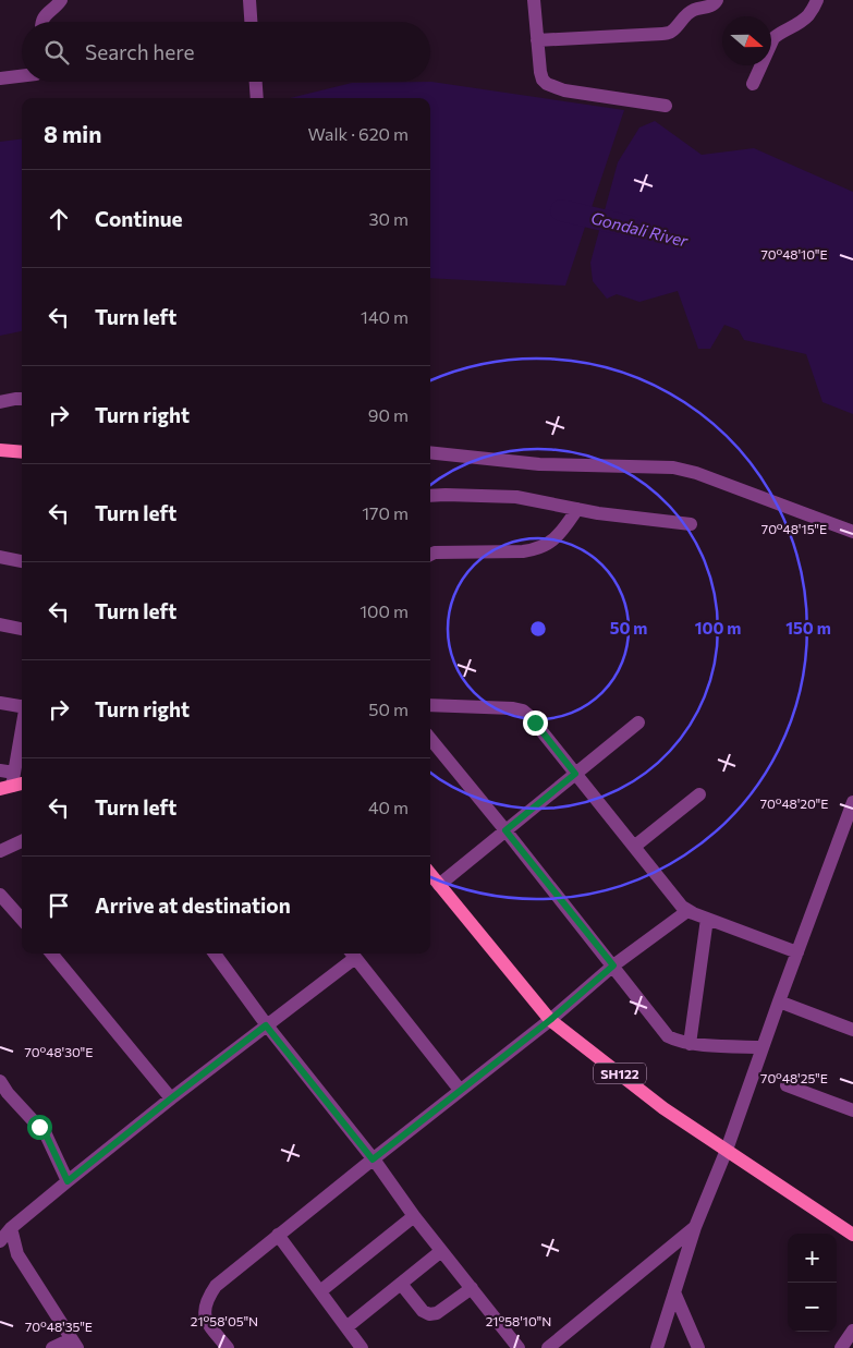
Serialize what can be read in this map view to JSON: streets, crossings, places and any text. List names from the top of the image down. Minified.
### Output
{"streets":{"main road":["SH122"]},"water":["Gondali River"],"north":"right","page":{"search":"Search here","heading":["8 min","Walk · 620 m"],"list":[["Continue","30 m"],["Turn left","140 m"],["Turn right","90 m"],["Turn left","170 m"],["Turn left","100 m"],["Turn right","50 m"],["Turn left","40 m"],"Arrive at destination"],"map_buttons":["+","−"]},"coordinates":["70°48'10\"E","70°48'15\"E","70°48'20\"E","70°48'30\"E","70°48'25\"E","21°58'05\"N","21°58'10\"N","70°48'35\"E"],"rings":["50 m","100 m","150 m"]}
